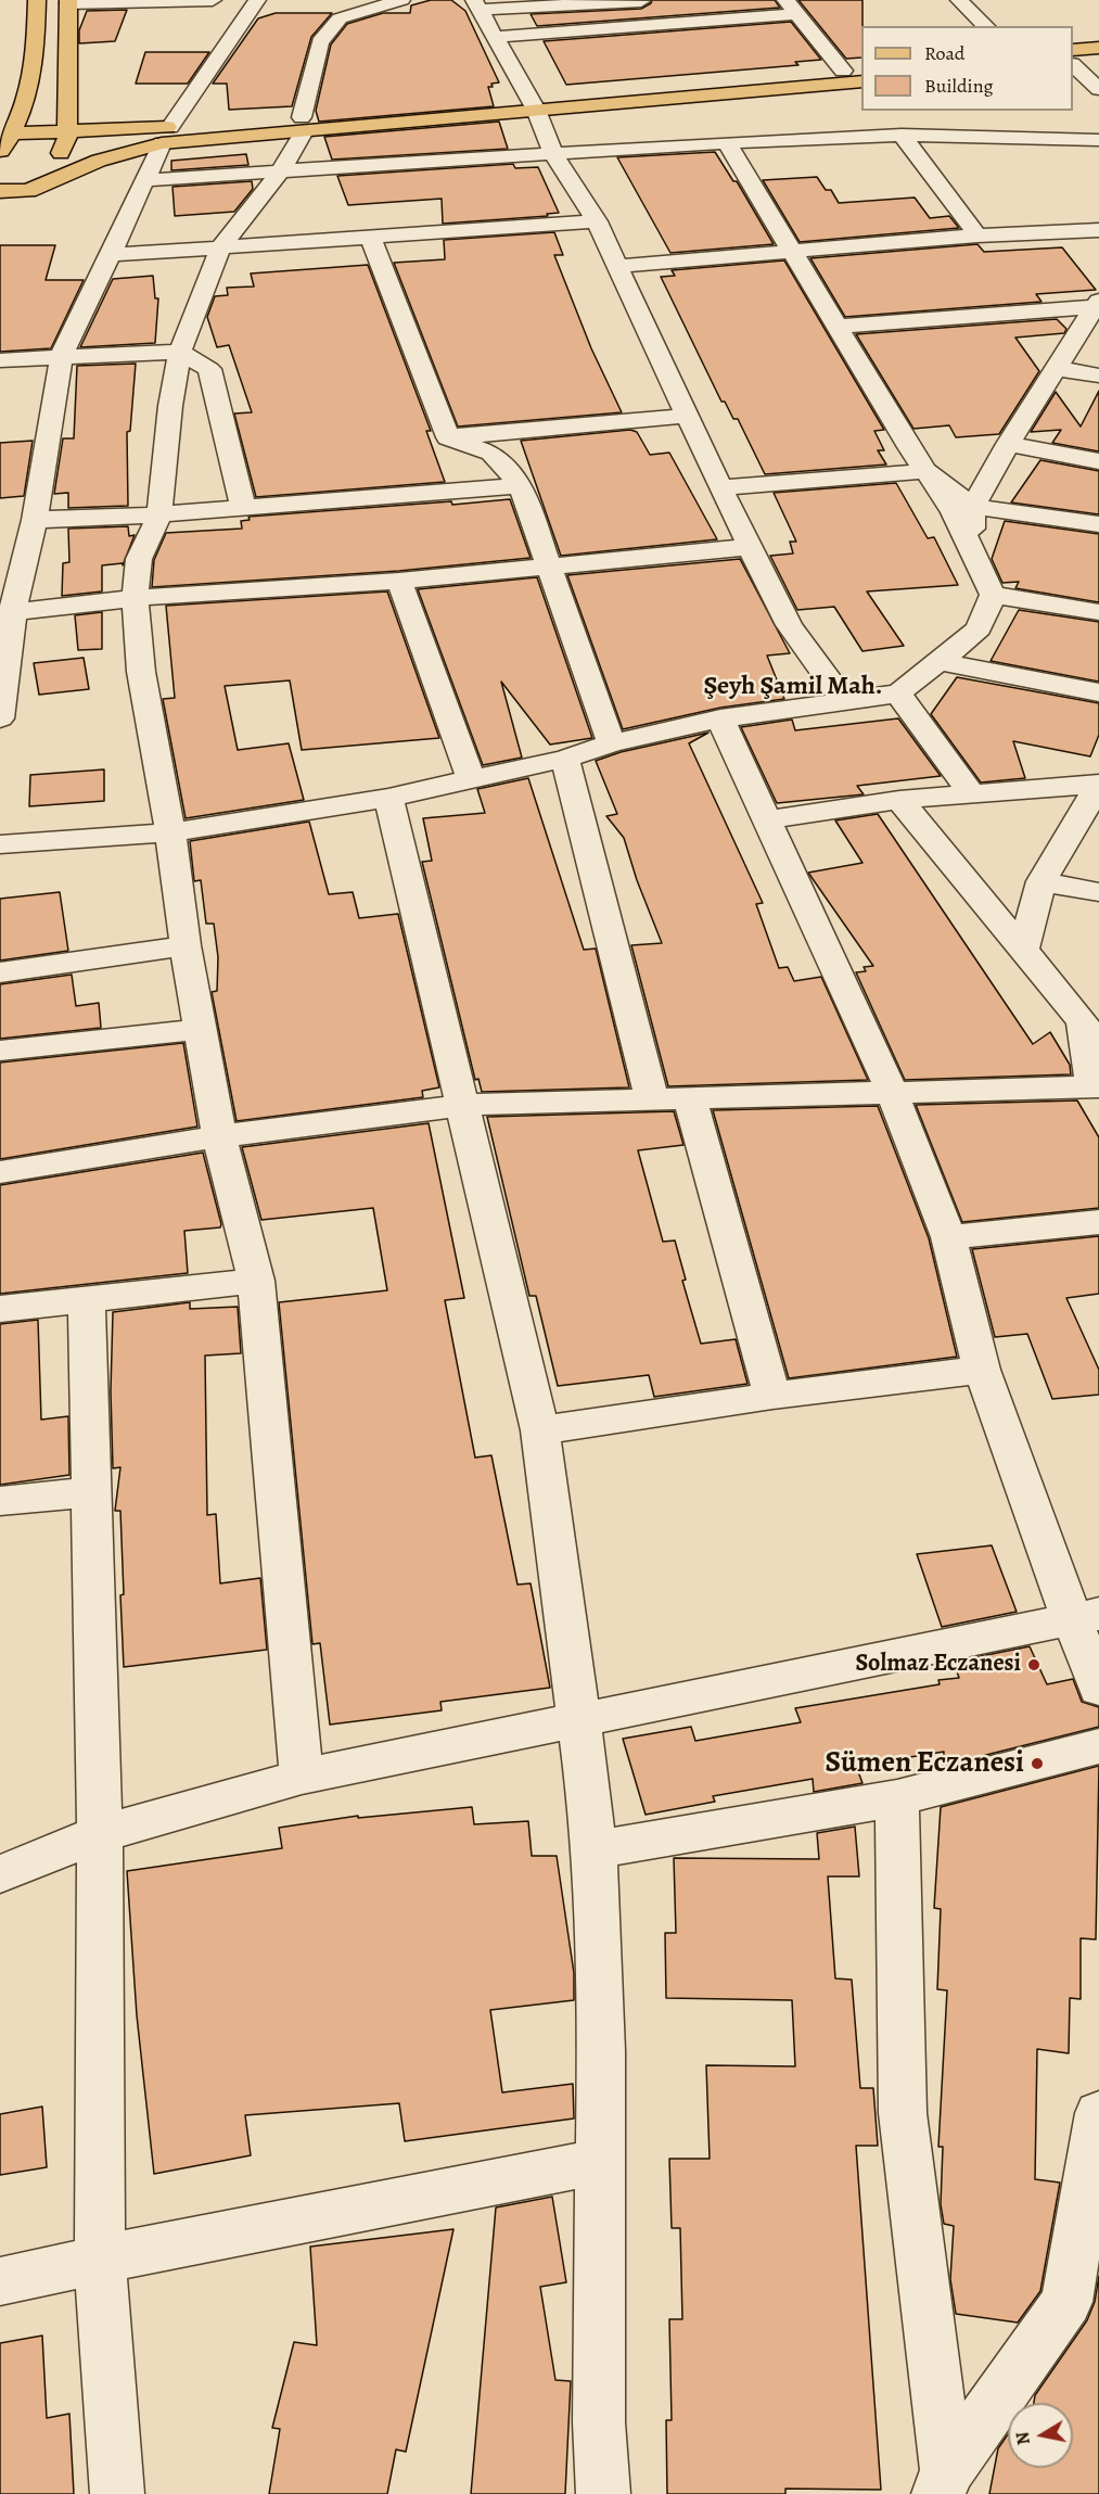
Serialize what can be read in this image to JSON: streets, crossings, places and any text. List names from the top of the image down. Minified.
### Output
{"districts":["Şeyh Şamil Mah."],"places":["Solmaz Eczanesi","Sümen Eczanesi"],"legend":["Road","Building"],"north":"left"}
